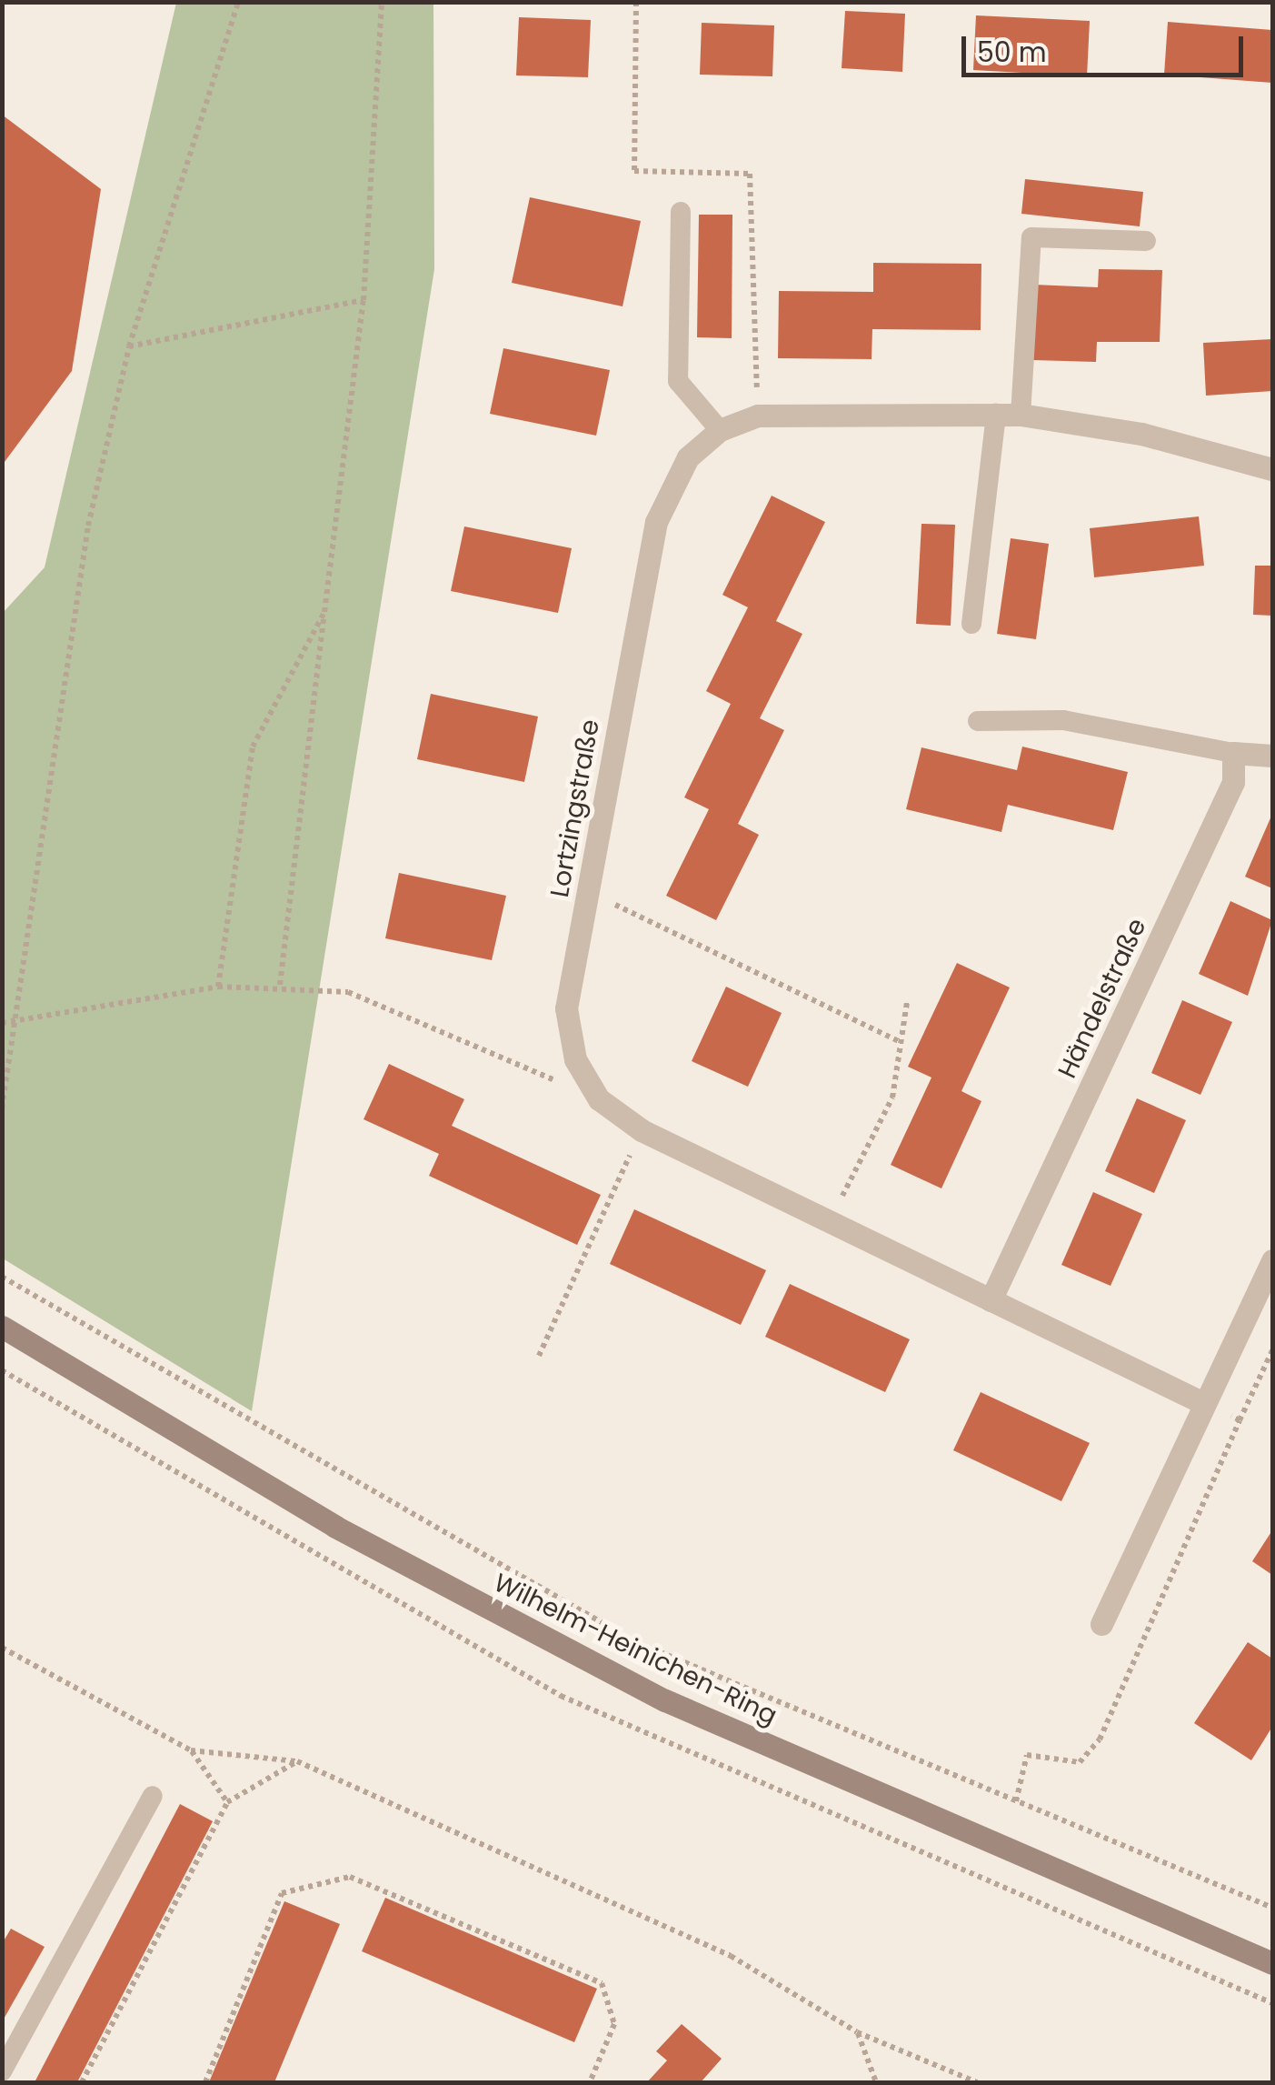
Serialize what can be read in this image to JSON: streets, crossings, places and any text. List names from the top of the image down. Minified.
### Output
{"streets":{"main road":["Wilhelm-Heinichen-Ring"],"street":["Lortzingstraße","Händelstraße"]},"crossings":[["Lortzingstraße","Händelstraße"]],"scale_bar":"50 m"}
